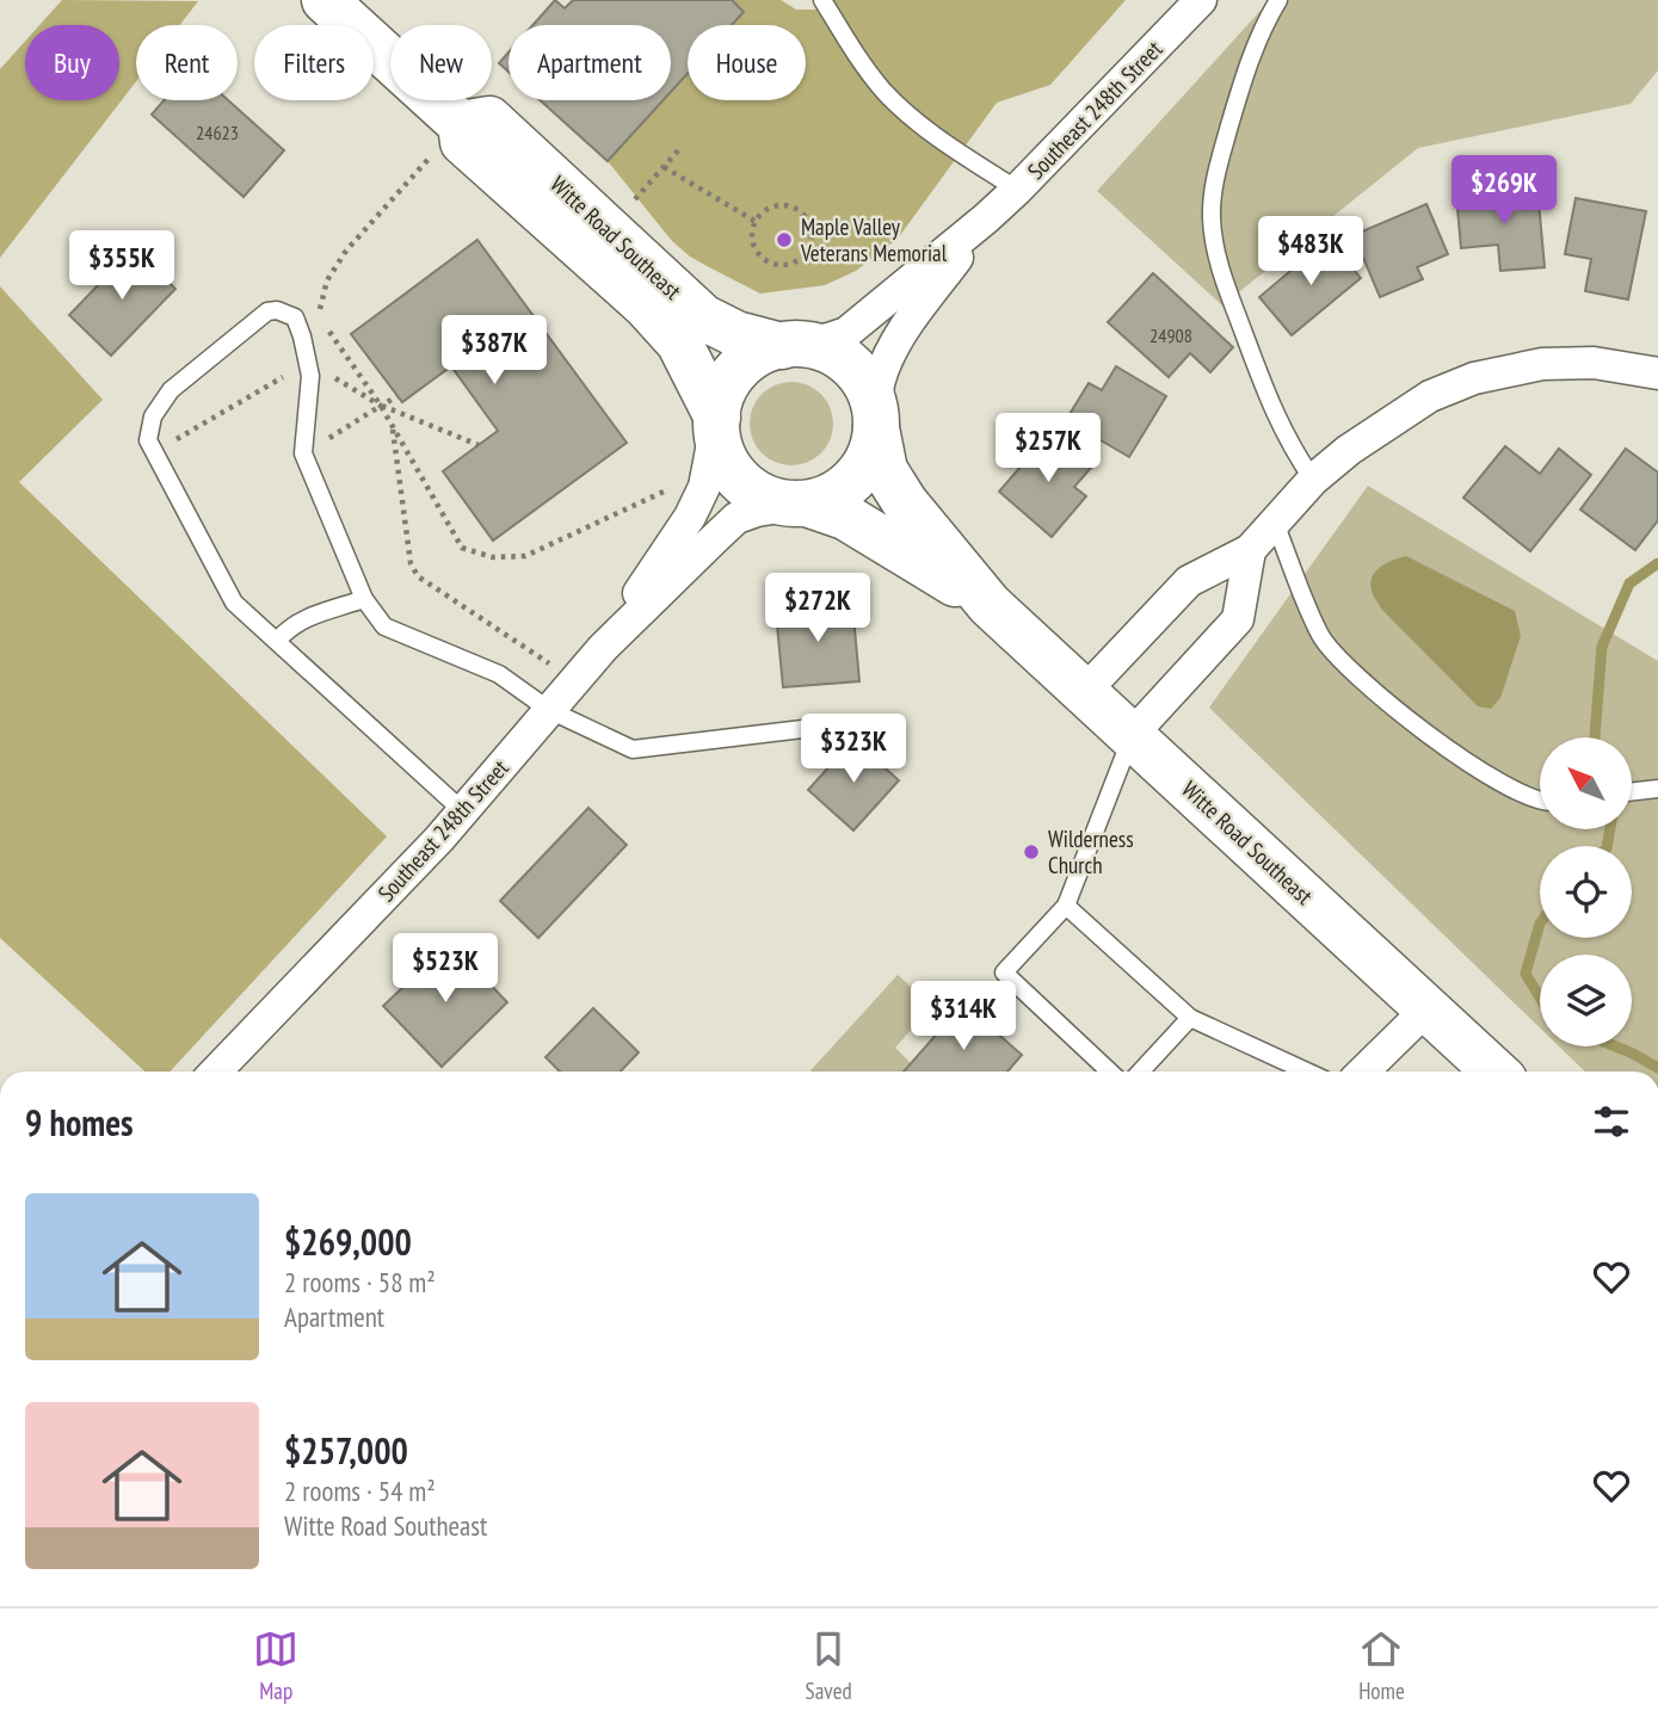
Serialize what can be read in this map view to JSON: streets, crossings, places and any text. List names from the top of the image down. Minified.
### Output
{"streets":{"street":["Southeast 248th Street","Witte Road Southeast"]},"crossings":[["Southeast 248th Street","Witte Road Southeast"]],"places":["Maple Valley Veterans Memorial","Wilderness Church"],"house_numbers":["24623","24908"],"north":"top left","page":{"chip":["Buy","Rent","Filters","New","Apartment","House"],"price":["$269K","$483K","$355K","$387K","$257K","$272K","$323K","$523K","$314K"],"heading":"9 homes","list":[{"name":"$269,000","note":"2 rooms · 58 m² · Apartment"},{"name":"$257,000","note":"2 rooms · 54 m² · Witte Road Southeast"}],"tabs":["Map","Saved","Home"]}}
